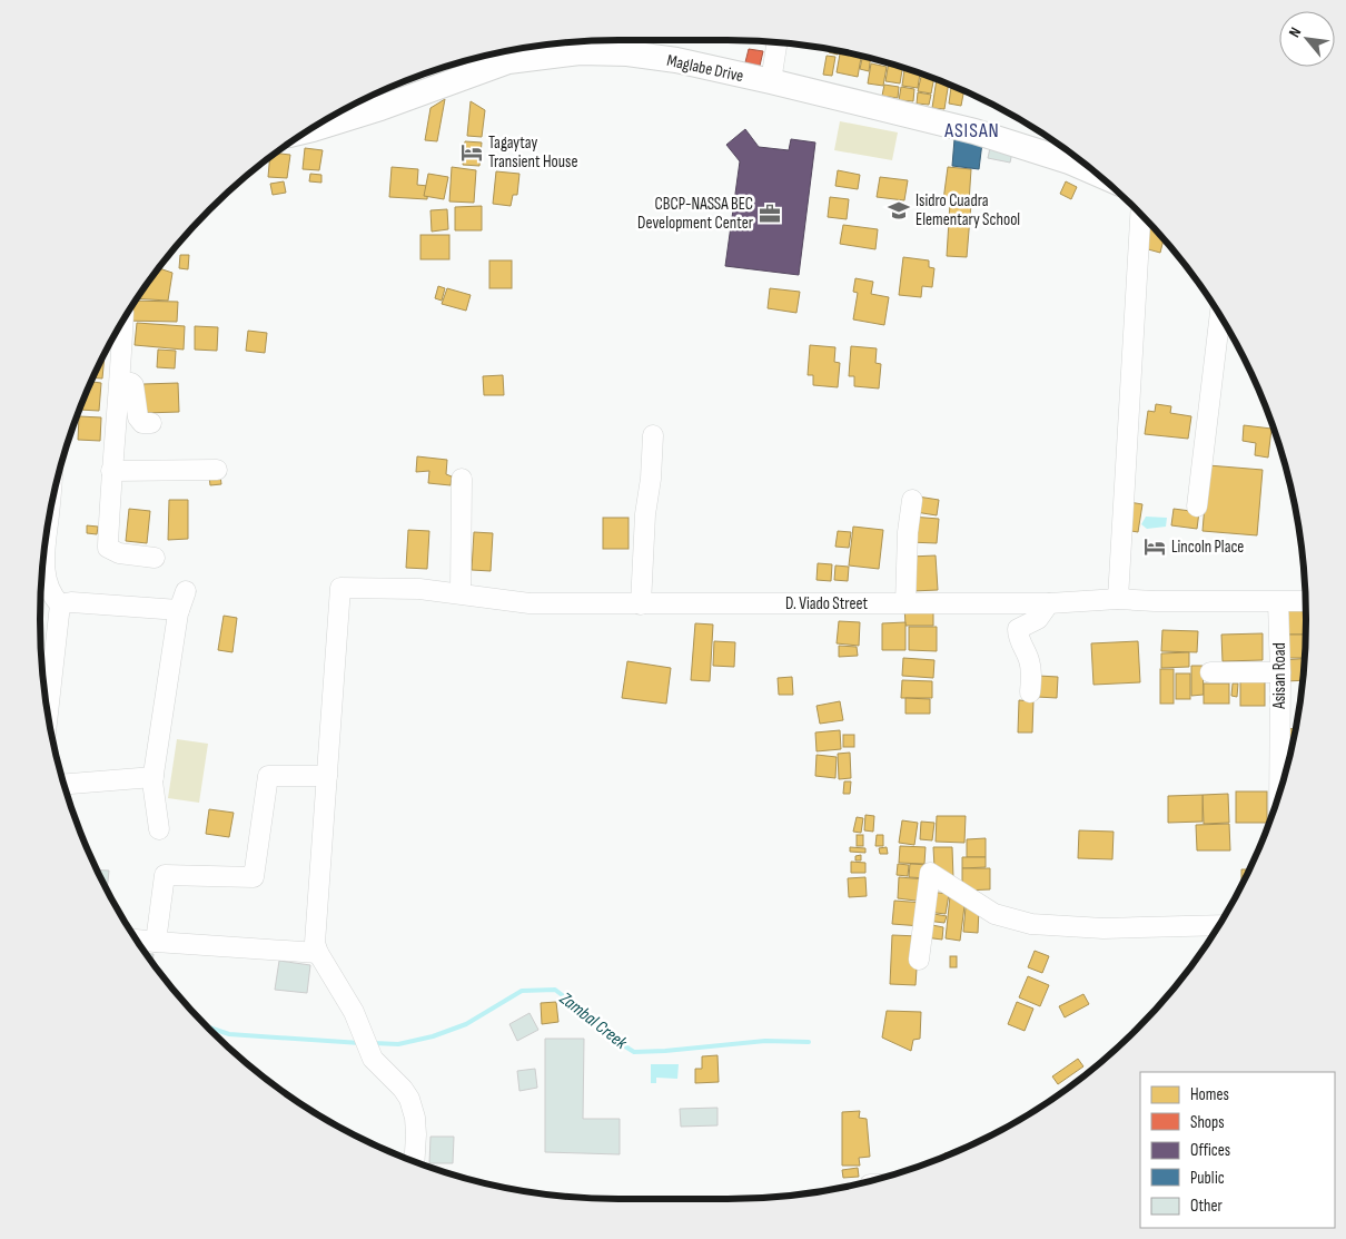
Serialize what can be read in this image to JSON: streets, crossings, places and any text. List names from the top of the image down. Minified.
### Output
{"streets":{"main road":["Maglabe Drive"],"street":["D. Viado Street","Asisan Road"]},"crossings":[["D. Viado Street","Asisan Road"]],"districts":["ASISAN"],"water":["Zambal Creek"],"places":{"hotel":["Tagaytay Transient House","Lincoln Place"],"school or university":["Isidro Cuadra Elementary School"],"office":["CBCP-NASSA BEC Development Center"]},"legend":["Homes","Shops","Offices","Public","Other"],"north":"top left"}
